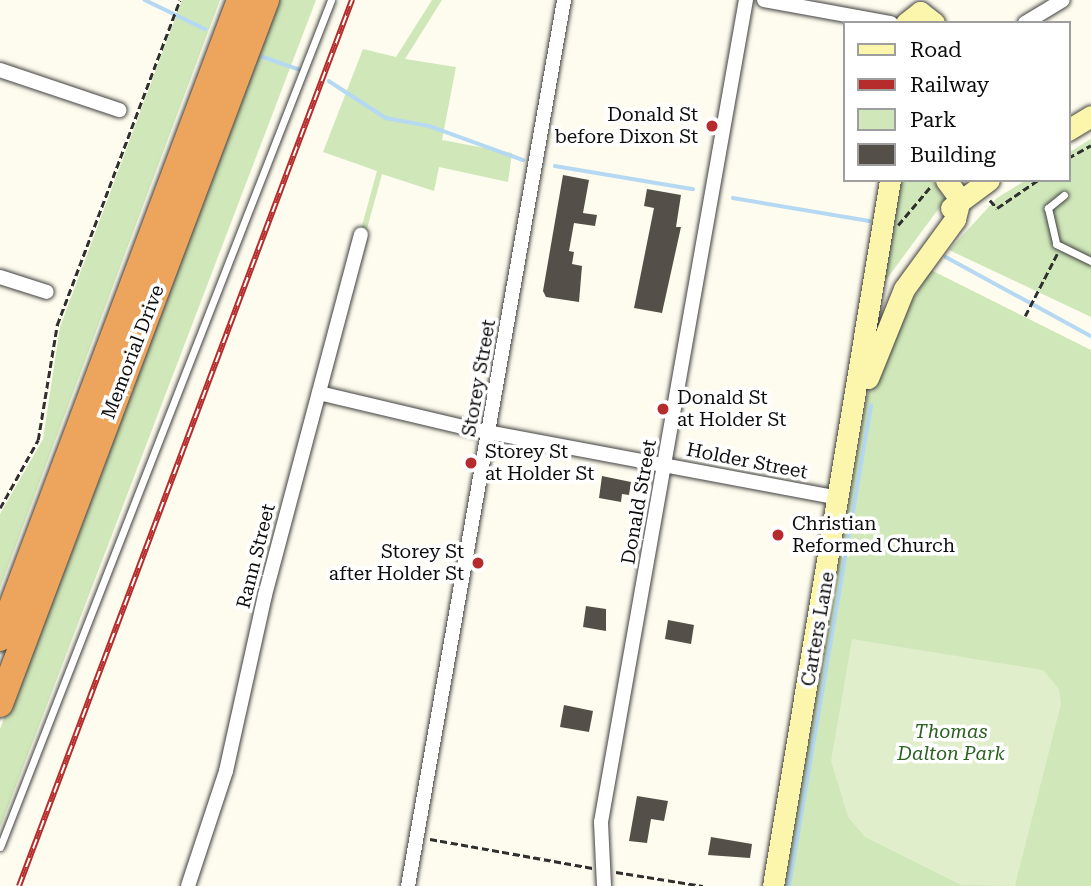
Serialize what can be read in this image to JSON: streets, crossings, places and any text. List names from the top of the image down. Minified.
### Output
{"streets":{"highway":["Memorial Drive"],"main road":["Carters Lane"],"street":["Storey Street","Holder Street","Donald Street","Rann Street"]},"crossings":[["Storey Street","Holder Street"],["Holder Street","Donald Street"],["Holder Street","Rann Street"],["Holder Street","Carters Lane"]],"parks":["Thomas Dalton Park"],"places":["Donald St before Dixon St","Donald St at Holder St","Storey St at Holder St","Christian Reformed Church","Storey St after Holder St"],"legend":["Road","Railway","Park","Building"]}
